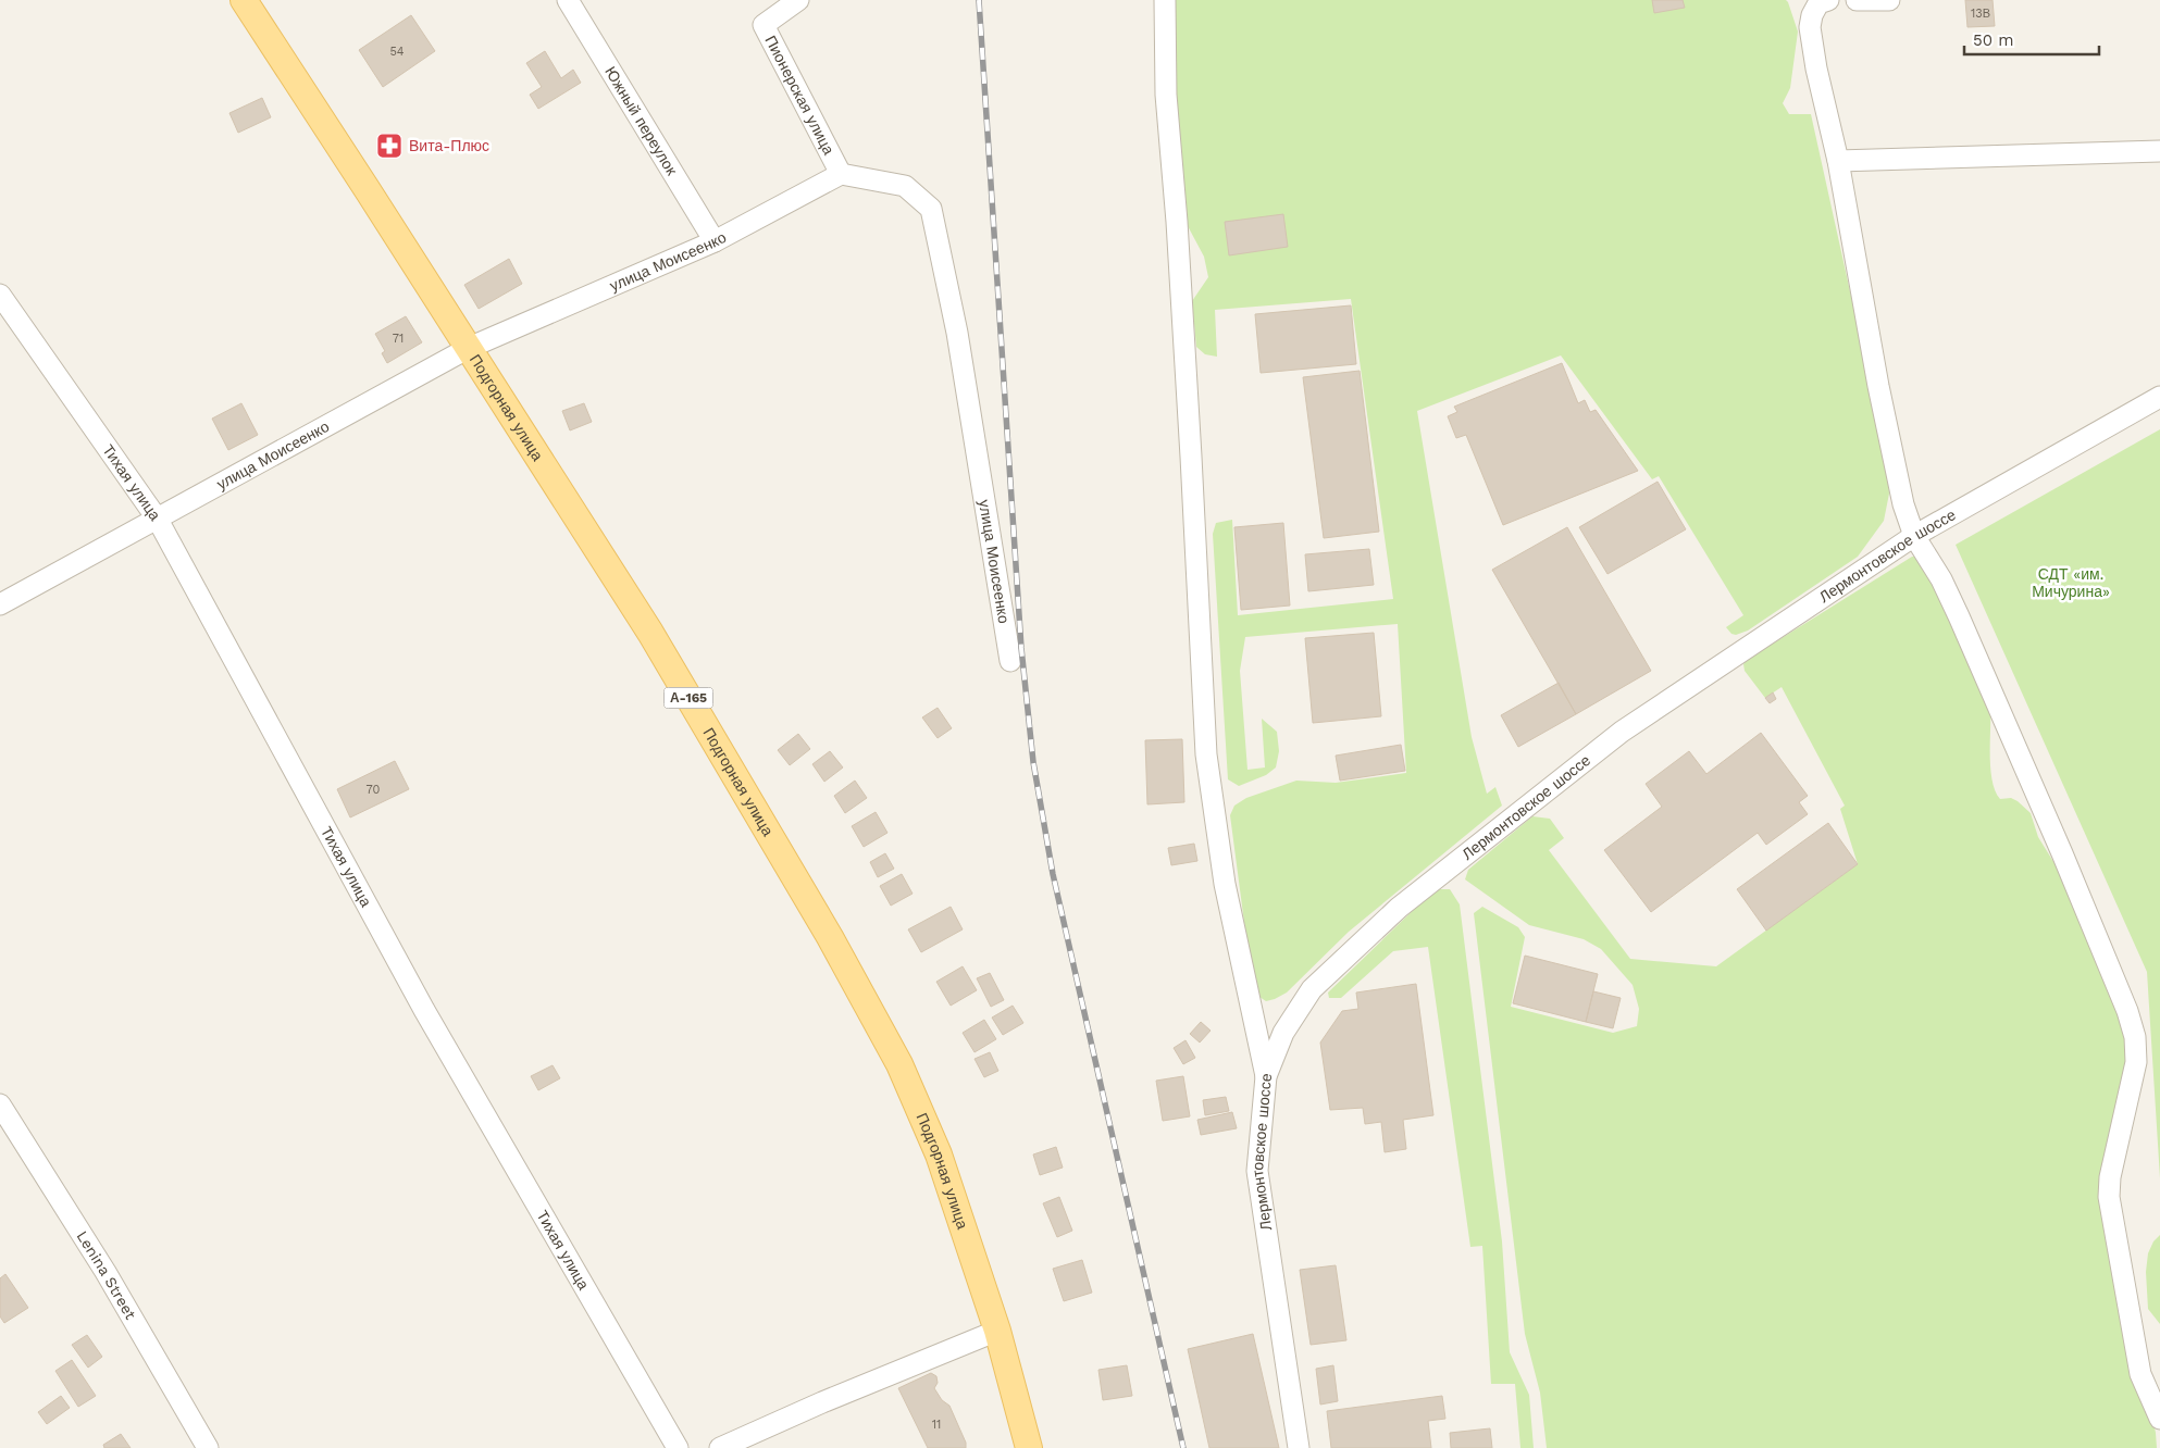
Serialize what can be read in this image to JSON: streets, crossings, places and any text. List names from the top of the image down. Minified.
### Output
{"streets":{"main road":["Подгорная улица","А-165"],"street":["Пионерская улица","Южный переулок","улица Моисеенко","Тихая улица","Лермонтовское шоссе","Lenina Street"]},"crossings":[["Пионерская улица","улица Моисеенко"],["Южный переулок","улица Моисеенко"],["улица Моисеенко","Подгорная улица"],["улица Моисеенко","Тихая улица"]],"parks":["СДТ «им. Мичурина»"],"places":{"pharmacy":["Вита-Плюс"]},"house_numbers":["13В","54","71","70","11"],"scale_bar":"50 m"}
